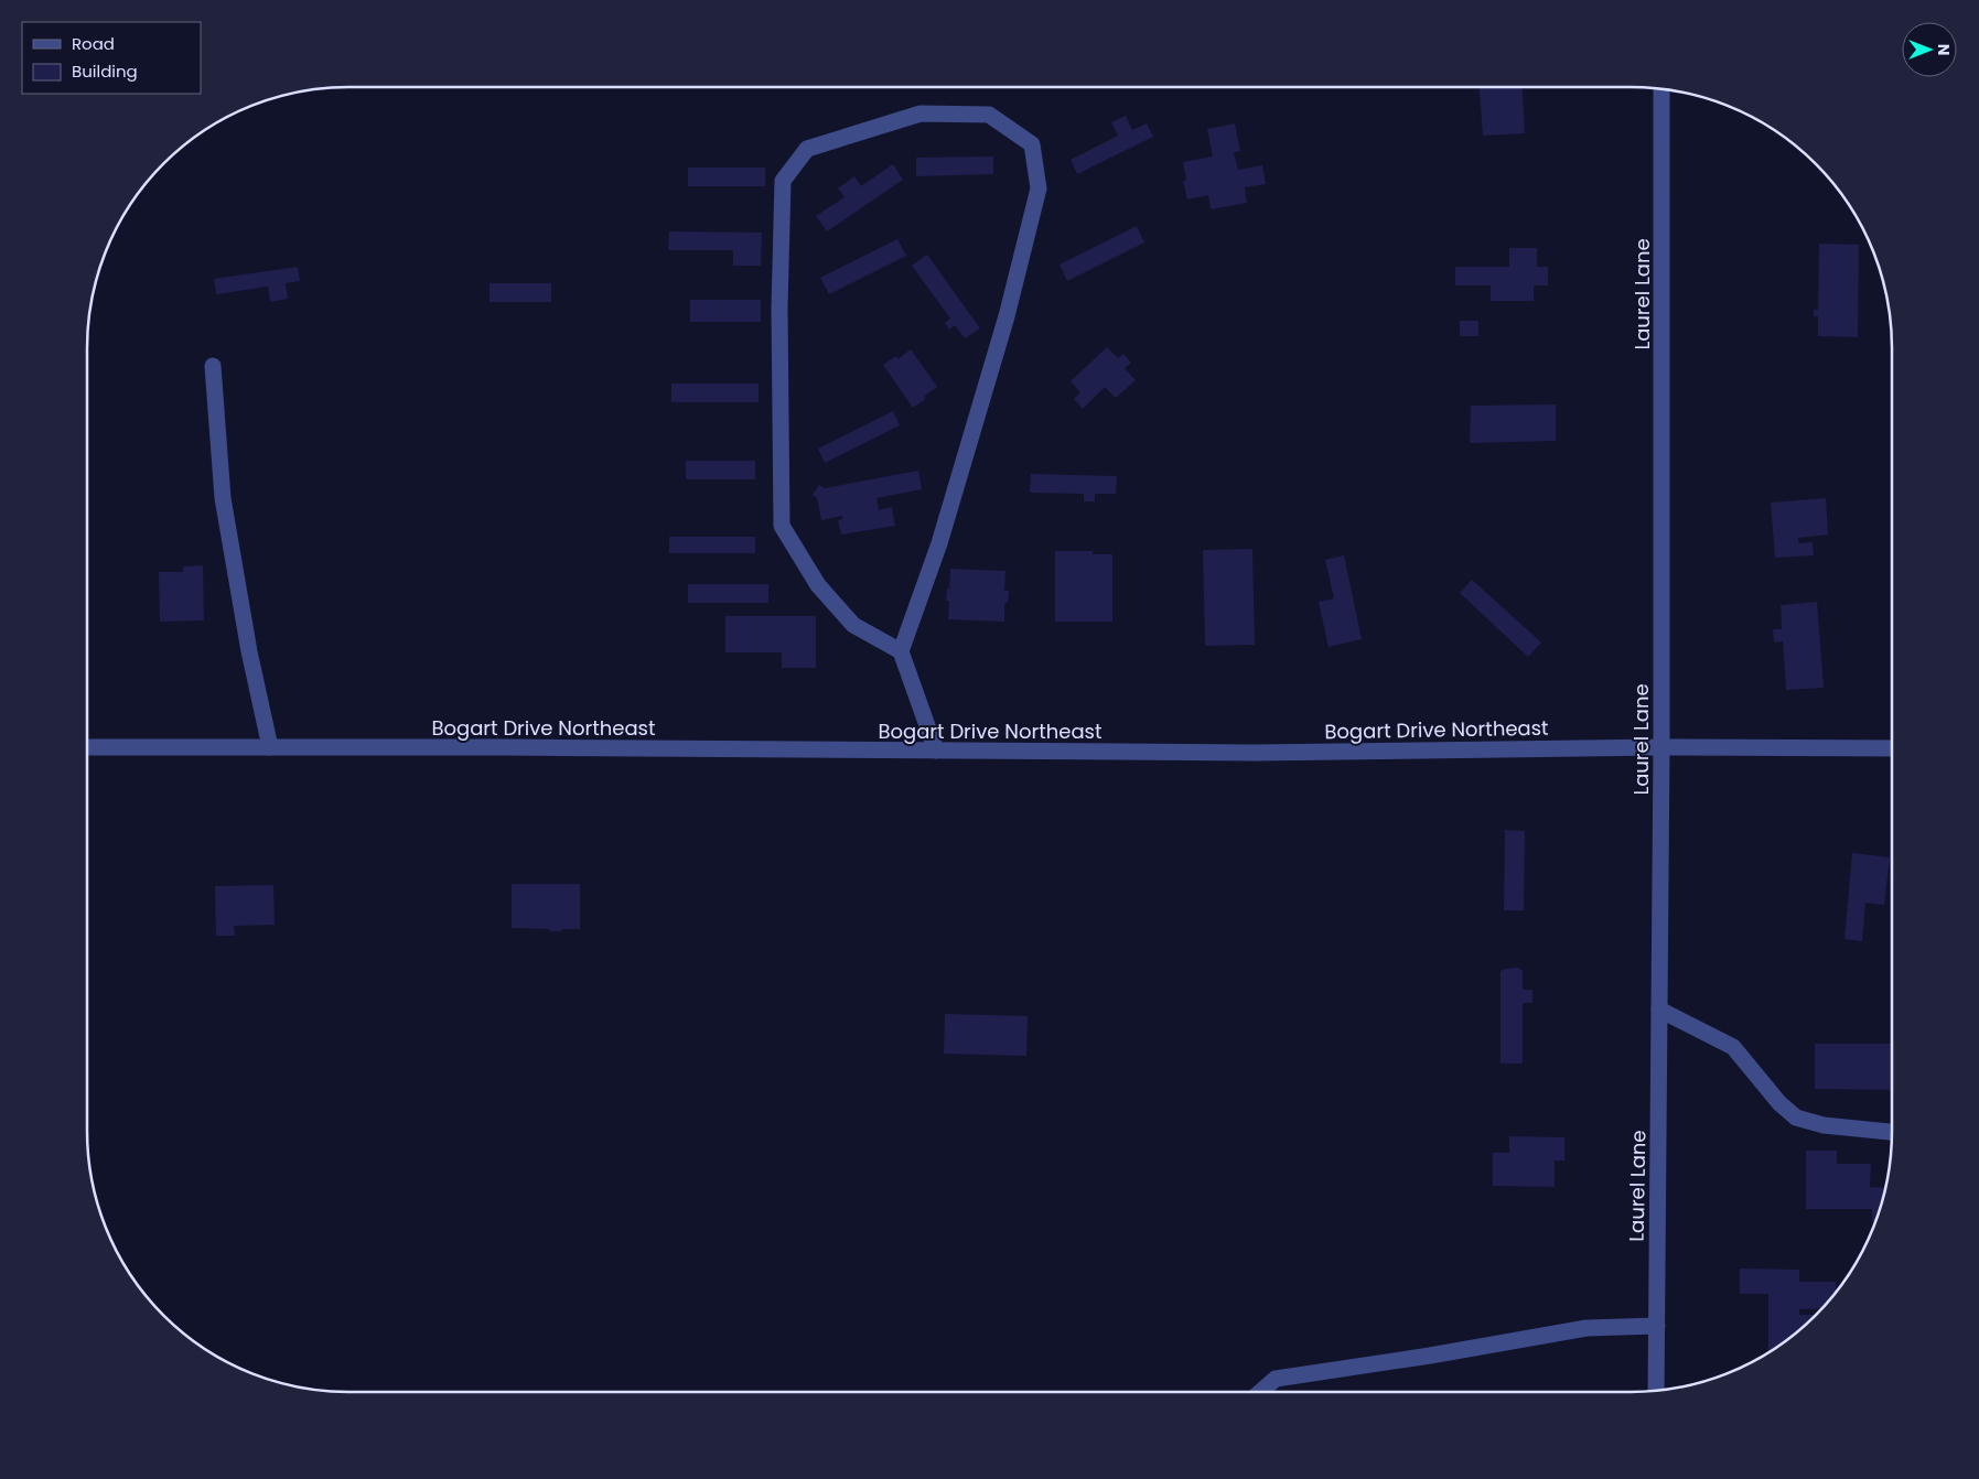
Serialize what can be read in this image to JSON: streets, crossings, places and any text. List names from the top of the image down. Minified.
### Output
{"streets":{"street":["Laurel Lane","Bogart Drive Northeast"]},"crossings":[["Laurel Lane","Bogart Drive Northeast"]],"legend":["Road","Building"],"north":"right"}
